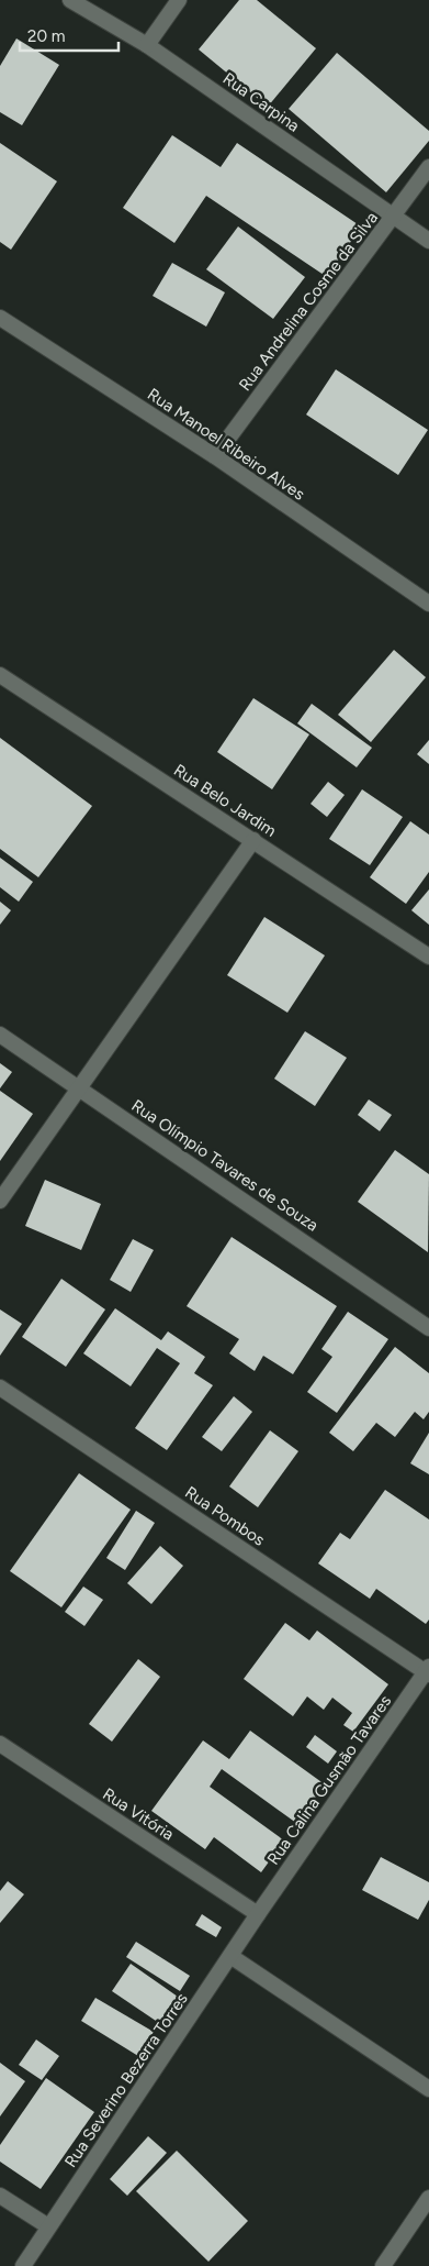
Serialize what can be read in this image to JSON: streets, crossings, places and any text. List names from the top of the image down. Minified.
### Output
{"streets":{"street":["Rua Carpina","Rua Andrelina Cosme da Silva","Rua Manoel Ribeiro Alves","Rua Belo Jardim","Rua Olímpio Tavares de Souza","Rua Pombos","Rua Calina Gusmão Tavares","Rua Vitória","Rua Severino Bezerra Torres"]},"crossings":[["Rua Carpina","Rua Andrelina Cosme da Silva"],["Rua Andrelina Cosme da Silva","Rua Manoel Ribeiro Alves"],["Rua Pombos","Rua Calina Gusmão Tavares"],["Rua Calina Gusmão Tavares","Rua Vitória"],["Rua Calina Gusmão Tavares","Rua Severino Bezerra Torres"],["Rua Vitória","Rua Severino Bezerra Torres"]],"scale_bar":"20 m"}
